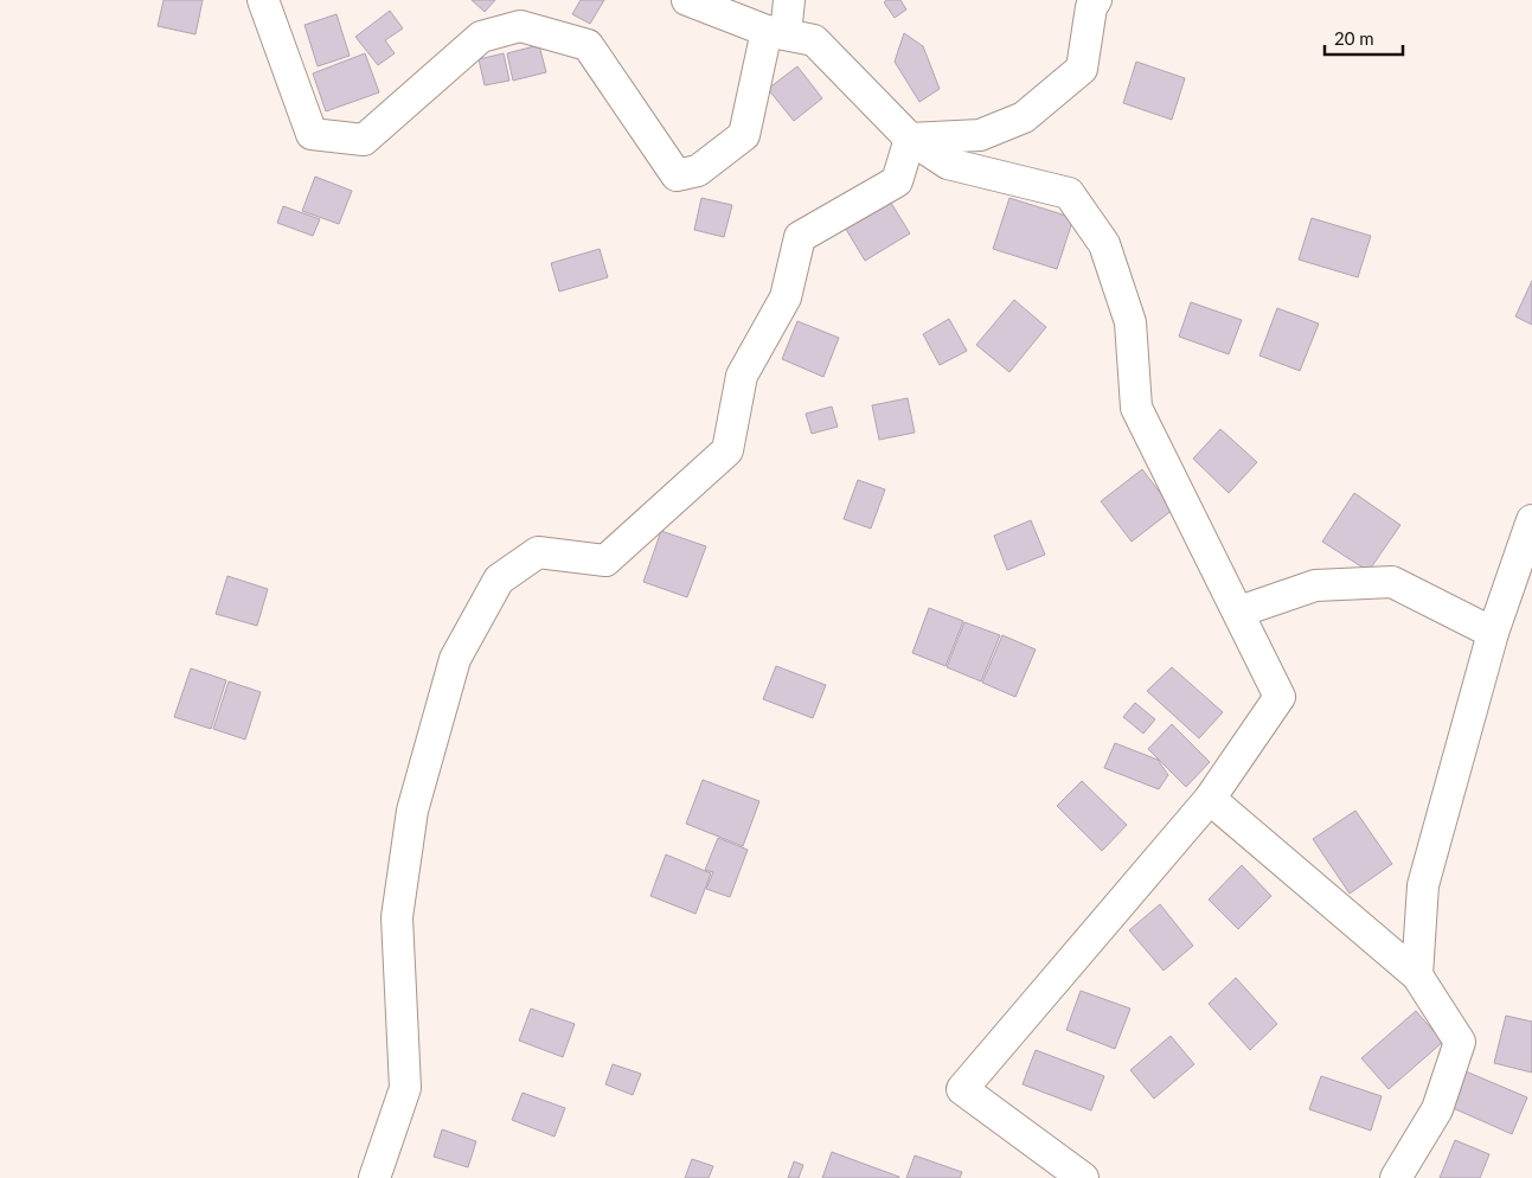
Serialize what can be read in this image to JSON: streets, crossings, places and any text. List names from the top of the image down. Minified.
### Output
{"scale_bar":"20 m"}
